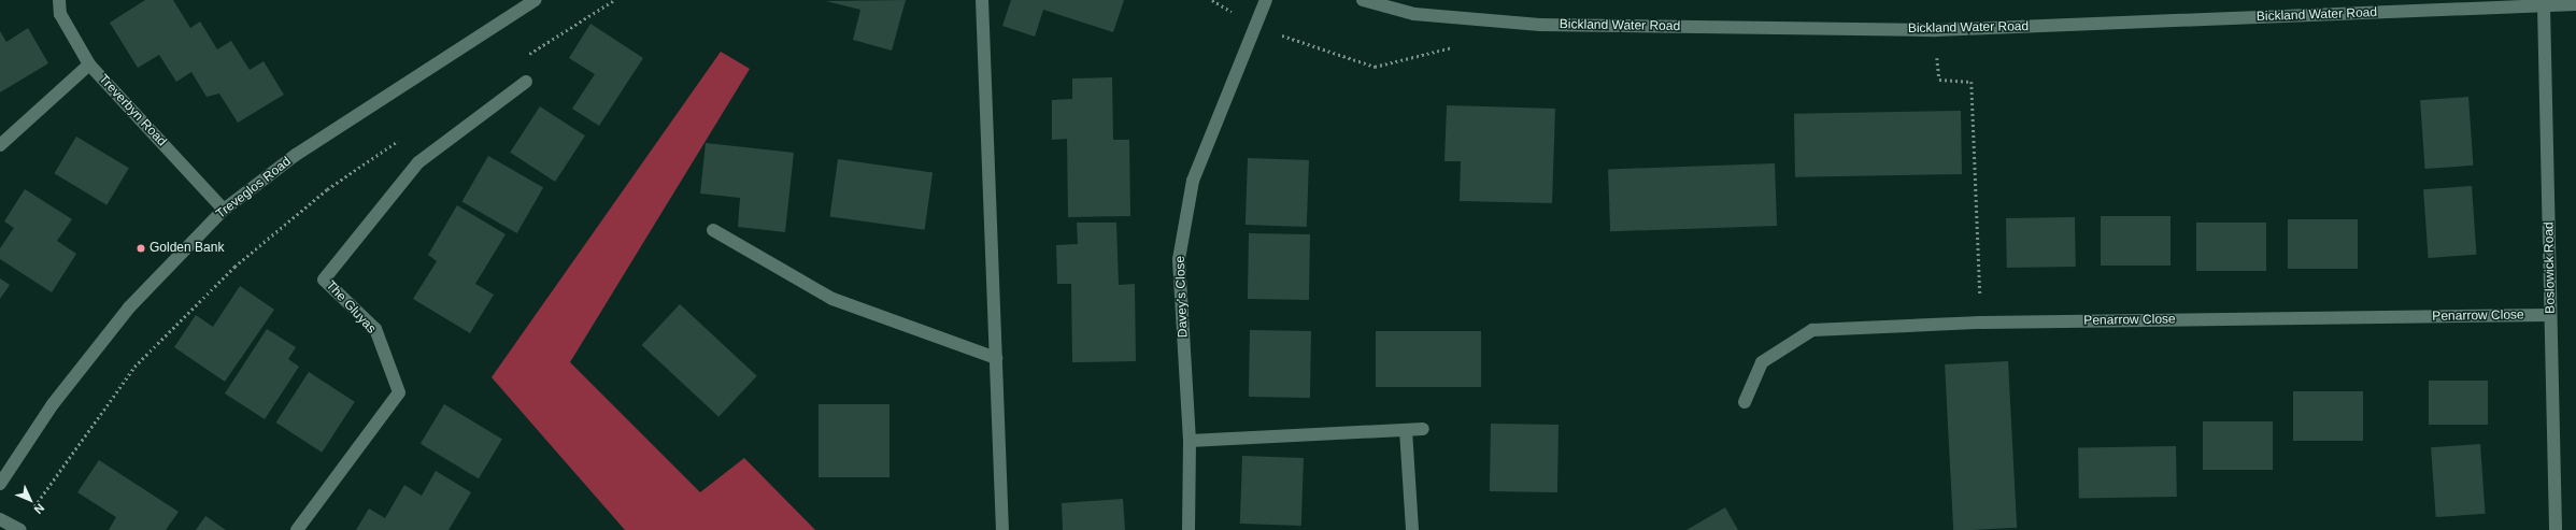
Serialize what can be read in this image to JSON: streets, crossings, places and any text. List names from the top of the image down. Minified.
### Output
{"streets":{"street":["Bickland Water Road","Treverbyn Road","Treveglos Road","Boslowick Road","Davey's Close","The Gluyas","Penarrow Close"]},"crossings":[["Bickland Water Road","Boslowick Road"],["Treverbyn Road","Treveglos Road"],["Boslowick Road","Penarrow Close"]],"places":["Golden Bank"],"north":"bottom right"}
